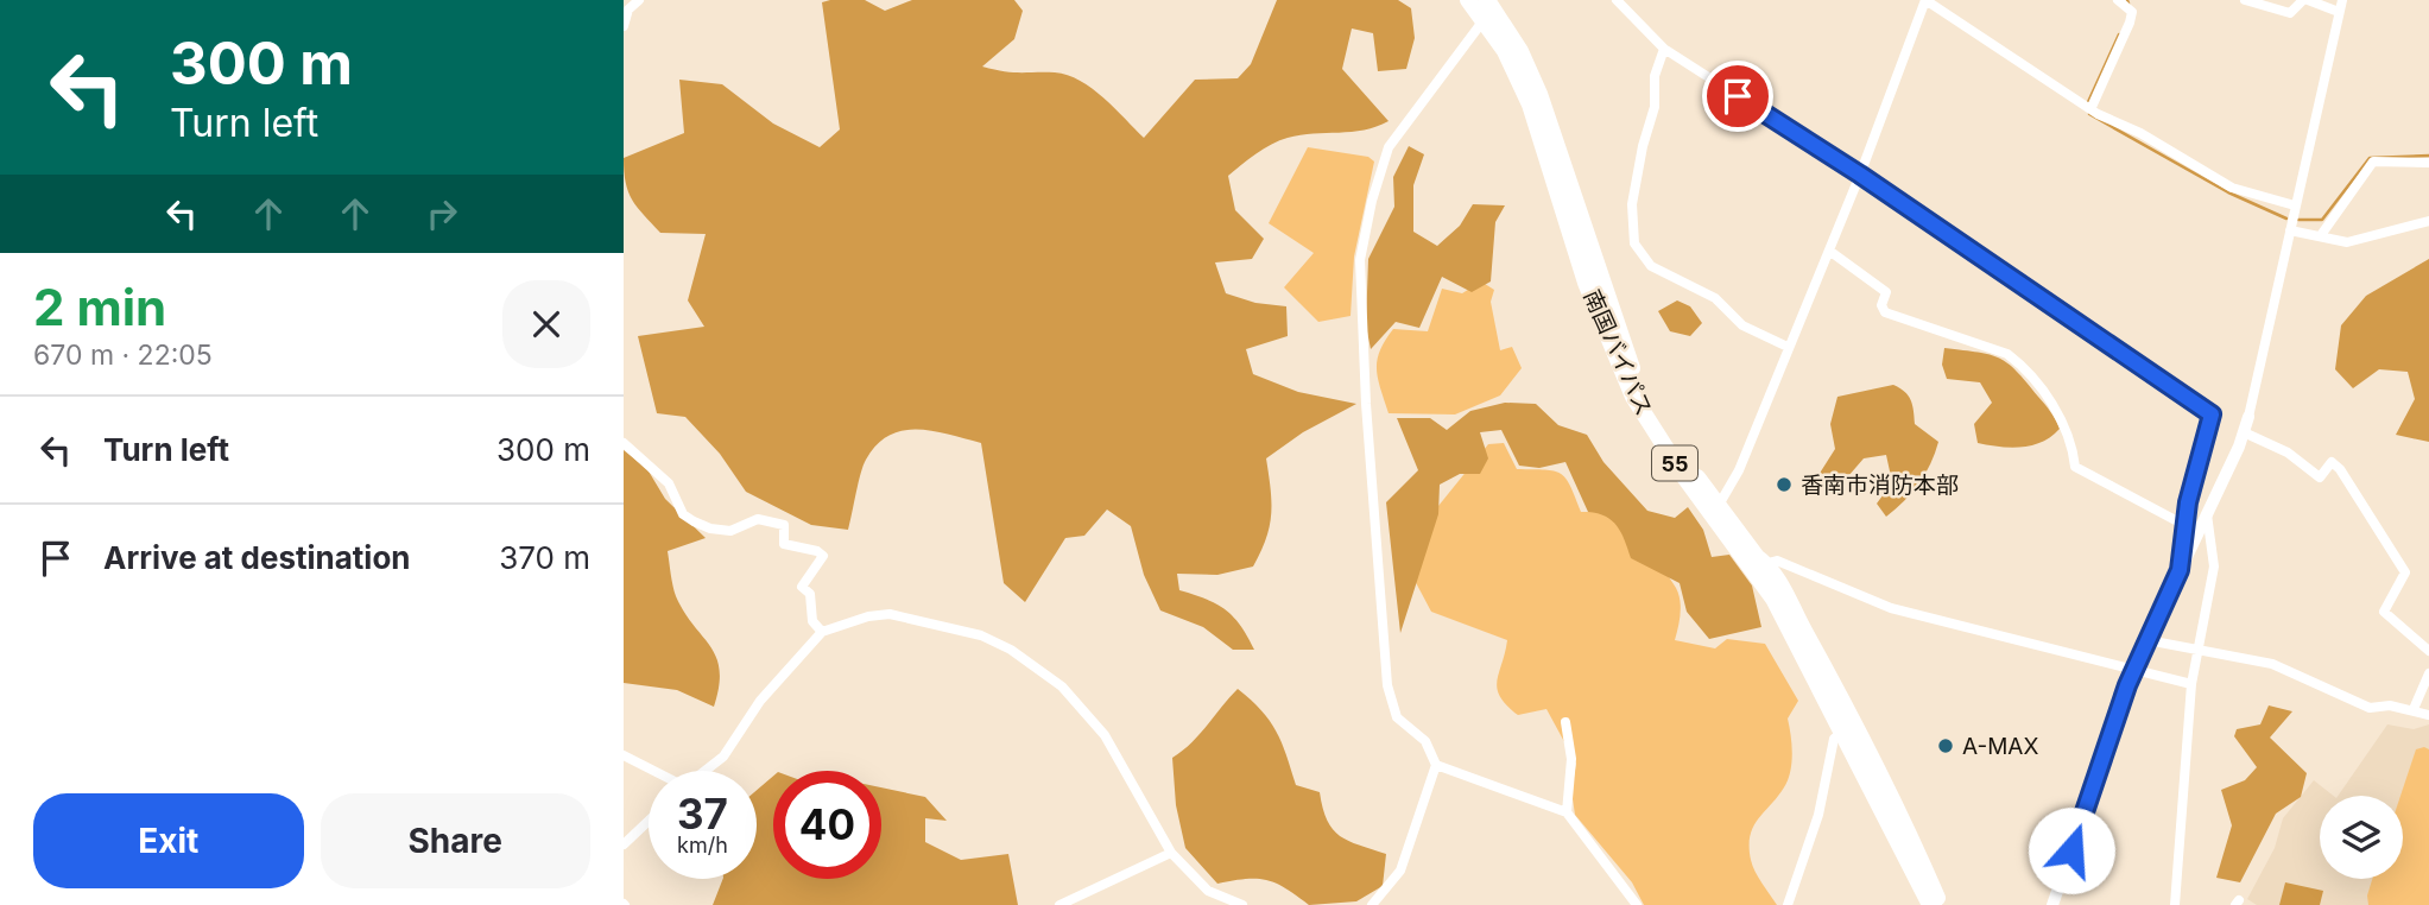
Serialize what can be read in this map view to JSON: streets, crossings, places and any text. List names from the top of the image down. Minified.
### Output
{"streets":{"highway":["南国バイパス","55"]},"places":["香南市消防本部","A-MAX"],"page":{"turn":["300 m","Turn left"],"heading":["2 min","670 m · 22:05"],"list":[{"name":"Turn left","value":"300 m"},{"name":"Arrive at destination","value":"370 m"}],"speed":"37 km/h","limit":"40","buttons":["Exit","Share"]}}
